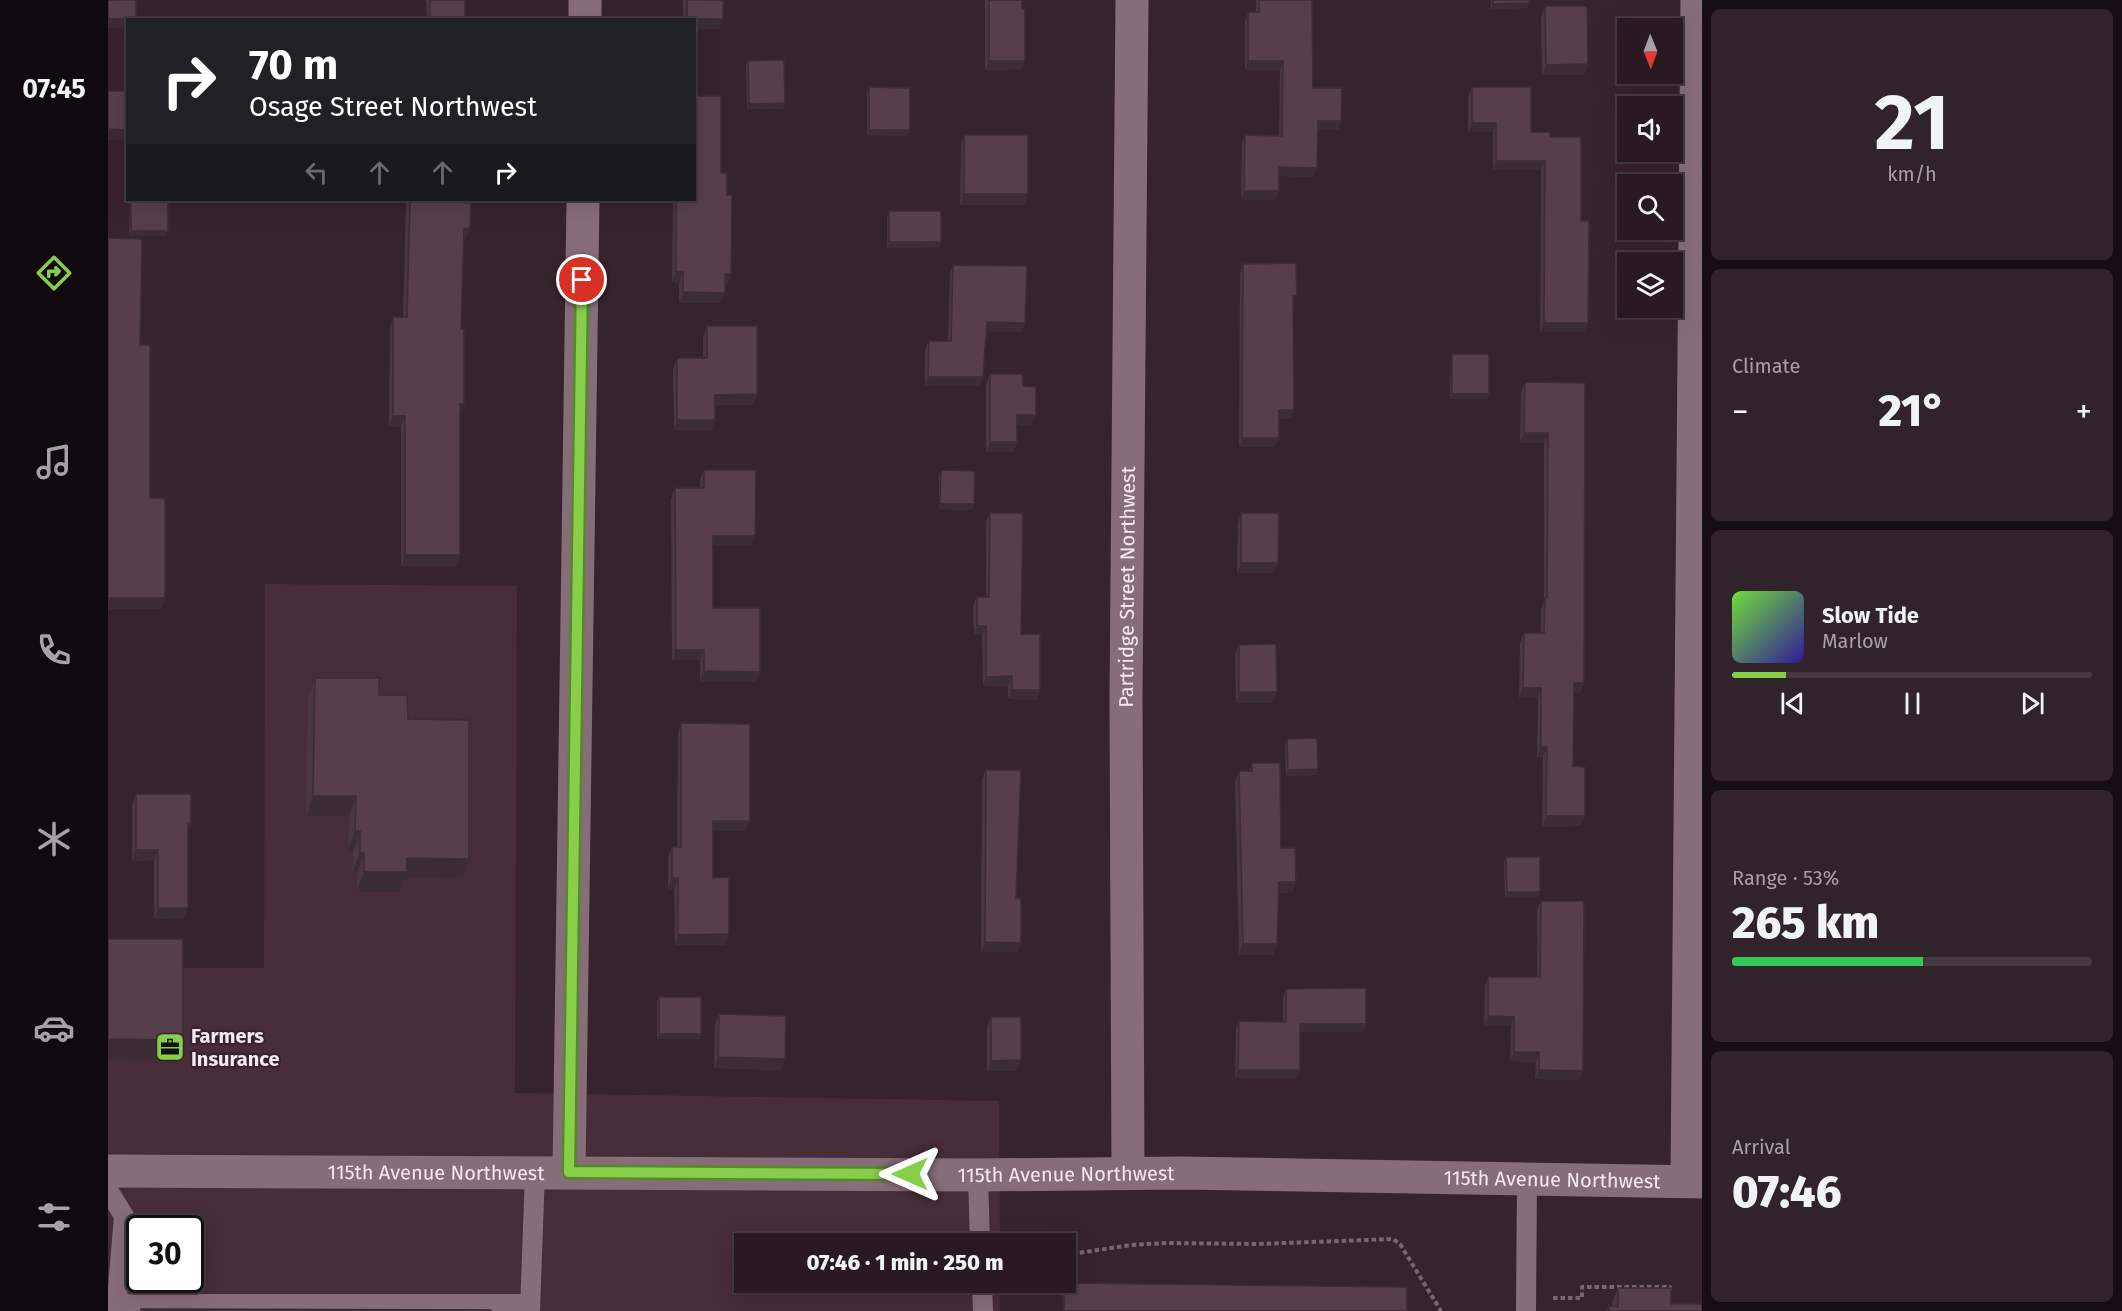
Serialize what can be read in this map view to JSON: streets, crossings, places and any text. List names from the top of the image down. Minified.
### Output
{"streets":{"street":["Partridge Street Northwest","115th Avenue Northwest"]},"crossings":[["Partridge Street Northwest","115th Avenue Northwest"]],"places":{"office":["Farmers Insurance"]},"north":"bottom","page":{"tabs":"07:45","tile":[["21","km/h"],"Climate",["Range · 53%","265 km"],["Arrival","07:46"]],"turn":["70 m","Osage Street Northwest"],"heat":["−","21°","+"],"song":["Slow Tide","Marlow"],"limit":"30","trip":"07:46 · 1 min · 250 m"}}
